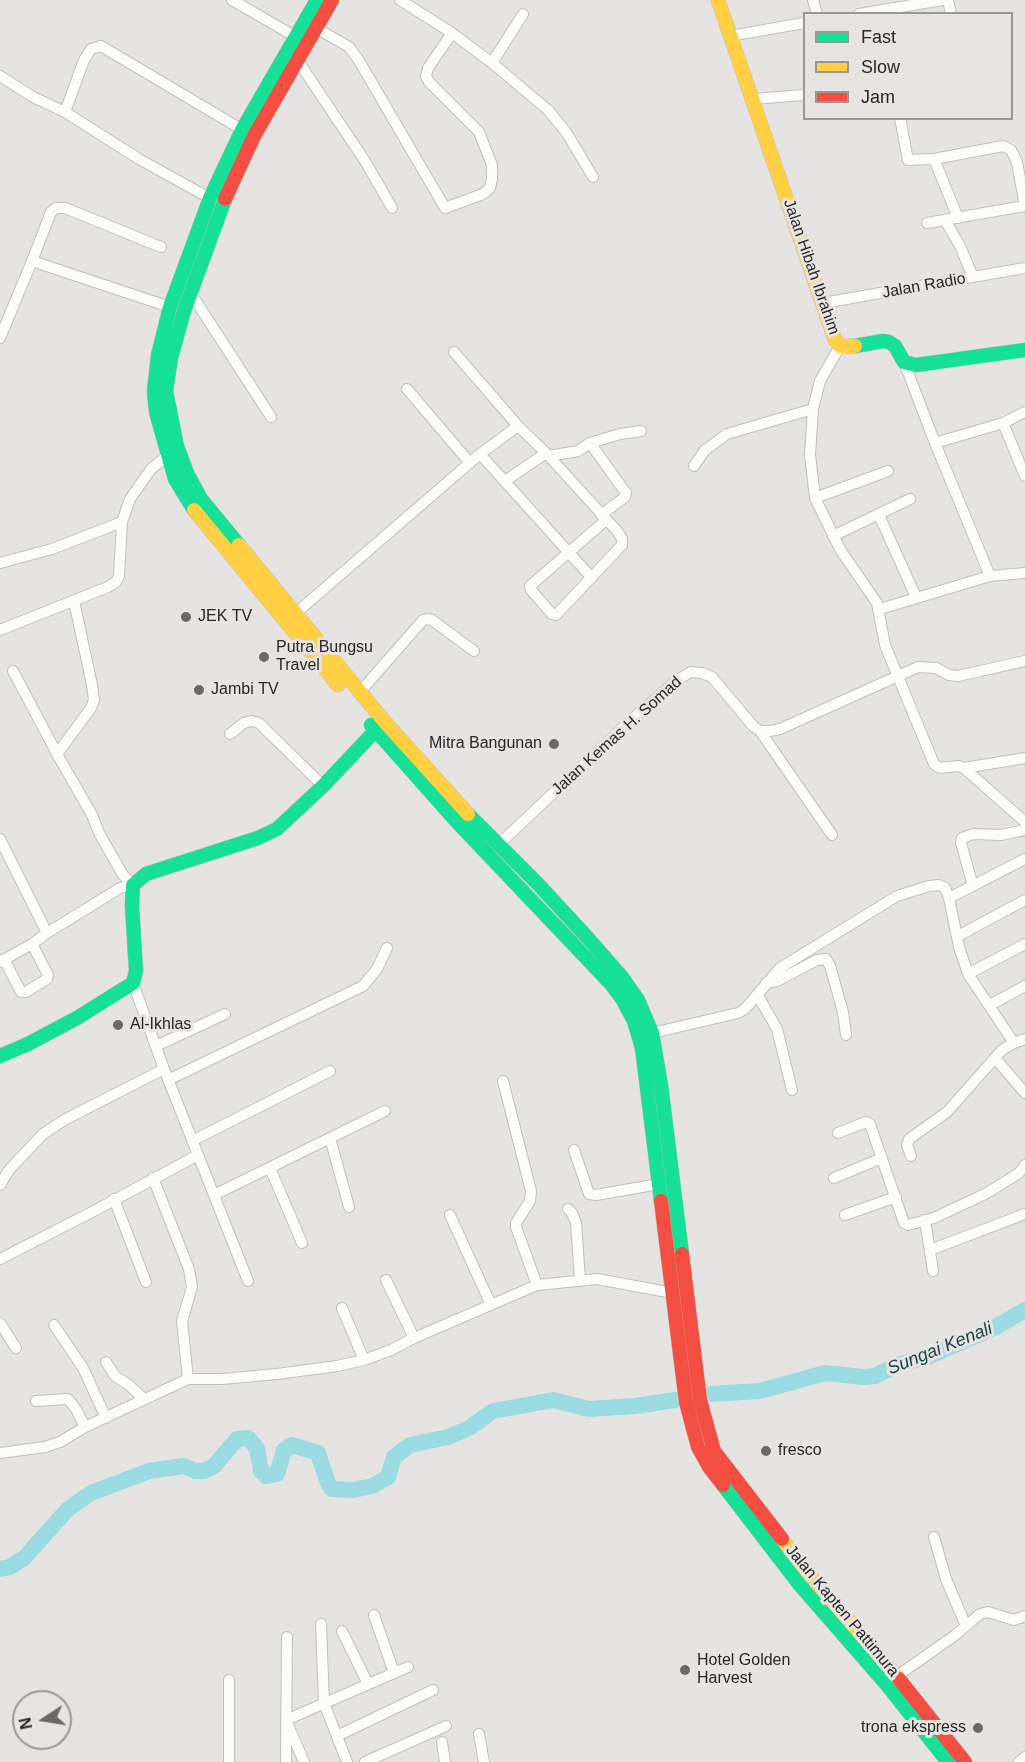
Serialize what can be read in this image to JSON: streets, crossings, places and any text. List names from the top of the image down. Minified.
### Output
{"streets":{"main road":["Jalan Hibah Ibrahim","Jalan Kapten Pattimura"],"street":["Jalan Radio","Jalan Kemas H. Somad"]},"crossings":[["Jalan Hibah Ibrahim","Jalan Radio"]],"water":["Sungai Kenali"],"places":["JEK TV","Putra Bungsu Travel","Jambi TV","Mitra Bangunan","Al-Ikhlas","fresco","Hotel Golden Harvest","trona ekspress"],"legend":["Fast","Slow","Jam"],"north":"left"}
